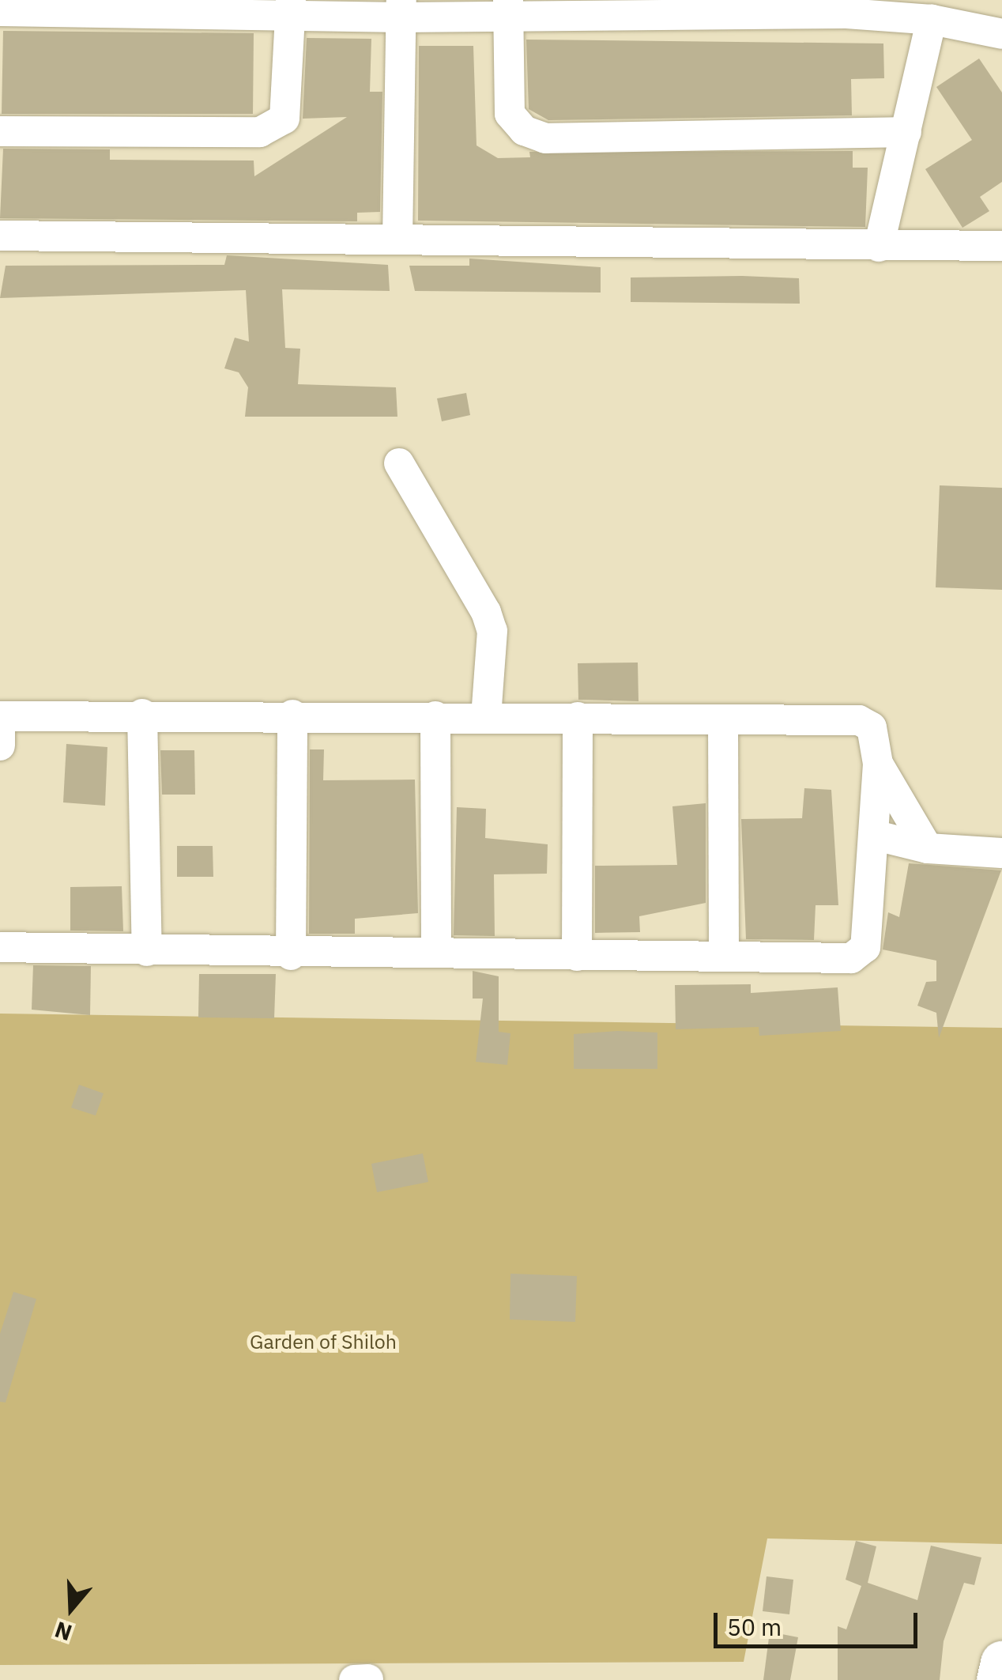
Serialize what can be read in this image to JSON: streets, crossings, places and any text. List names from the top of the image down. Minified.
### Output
{"parks":["Garden of Shiloh"],"scale_bar":"50 m","north":"bottom"}
